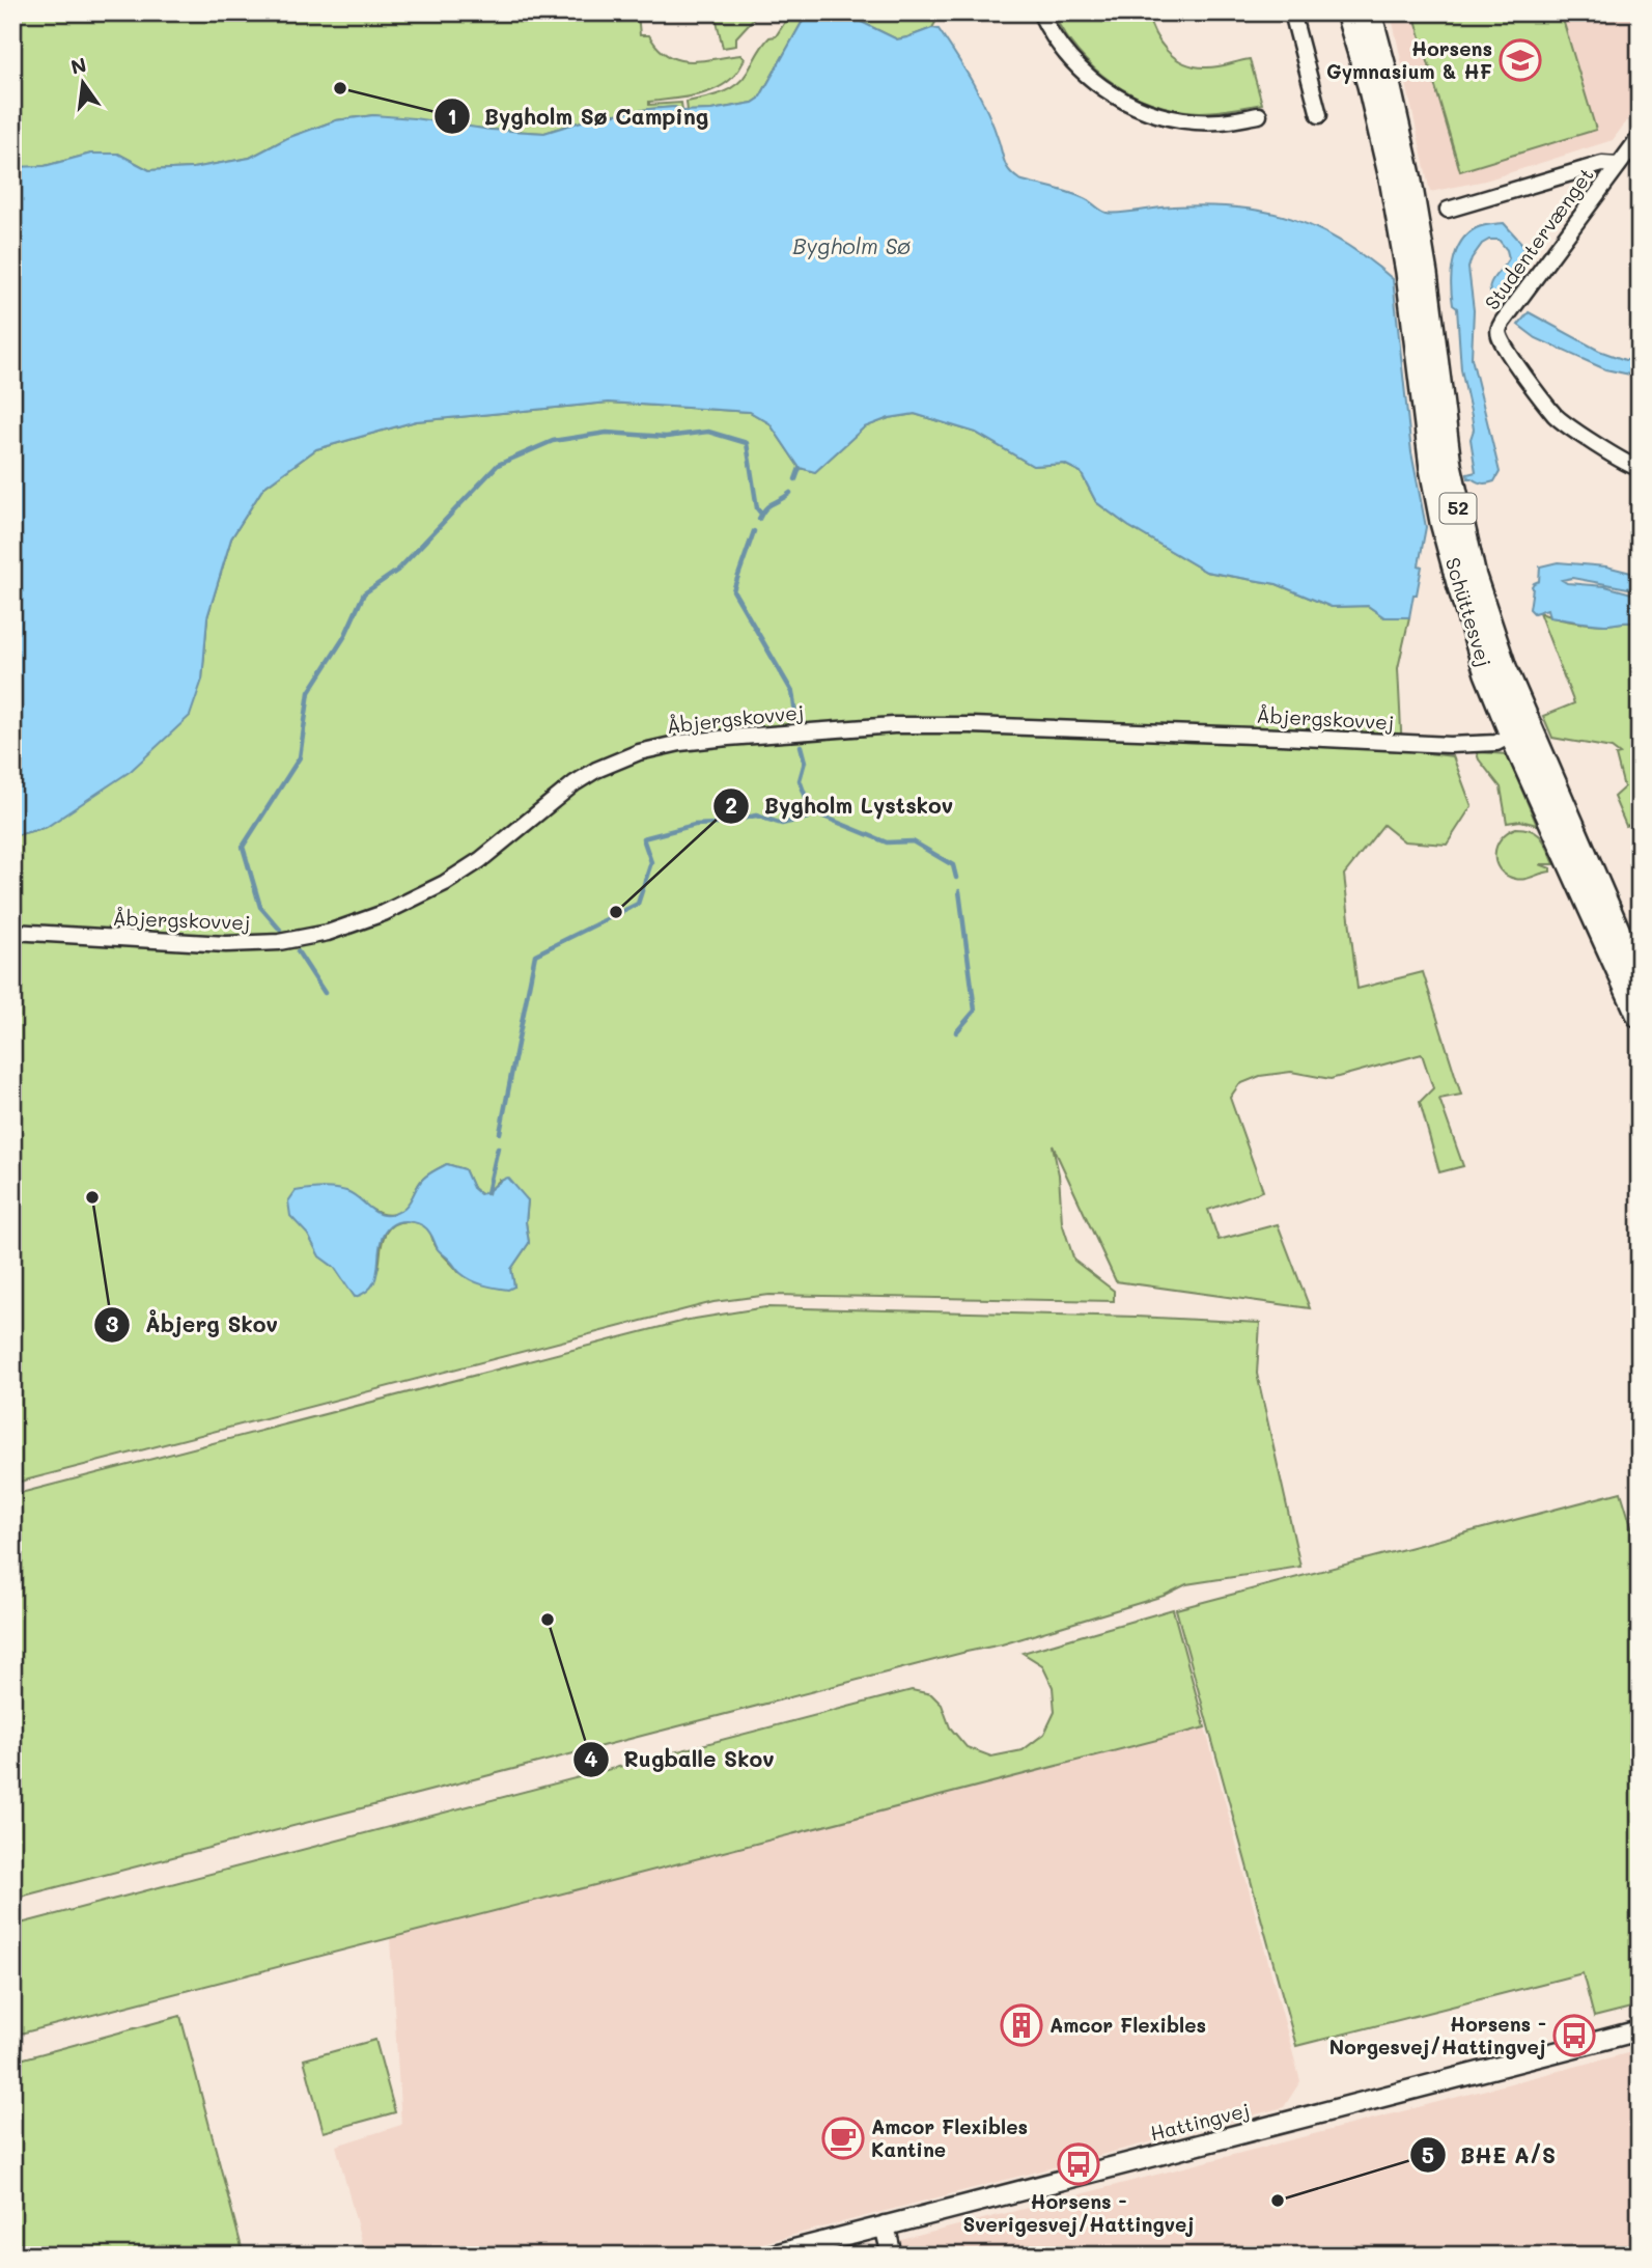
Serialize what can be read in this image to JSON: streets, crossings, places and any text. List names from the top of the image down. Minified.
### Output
{"streets":{"main road":["52","Schüttesvej"],"street":["Studentervænget","Åbjergskovvej","Hattingvej"]},"crossings":[["Schüttesvej","Åbjergskovvej"]],"water":["Bygholm Sø"],"places":{"school or university":["Horsens Gymnasium & HF"],"other":["Bygholm Sø Camping","Bygholm Lystskov","Åbjerg Skov","Rugballe Skov","BHE A/S"],"building":["Amcor Flexibles"],"bus stop":["Horsens - Norgesvej/Hattingvej","Horsens - Sverigesvej/Hattingvej"],"cafe":["Amcor Flexibles Kantine"]},"north":"top"}
